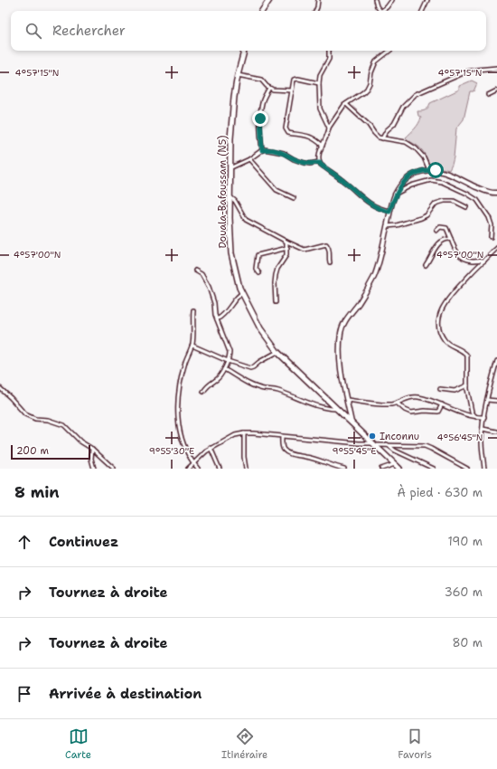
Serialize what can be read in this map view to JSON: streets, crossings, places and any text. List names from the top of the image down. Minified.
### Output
{"streets":{"highway":["Douala-Bafoussam (N5)"]},"places":["Inconnu"],"scale_bar":"200 m","page":{"search":"Rechercher","scale":"200 m","heading":["8 min","À pied · 630 m"],"list":[["Continuez","190 m"],["Tournez à droite","360 m"],["Tournez à droite","80 m"],"Arrivée à destination"],"nav":["Carte","Itinéraire","Favoris"]},"coordinates":["4°57'15\"N","4°57'00\"N","4°56'45\"N","9°55'30\"E","9°55'45\"E"]}
